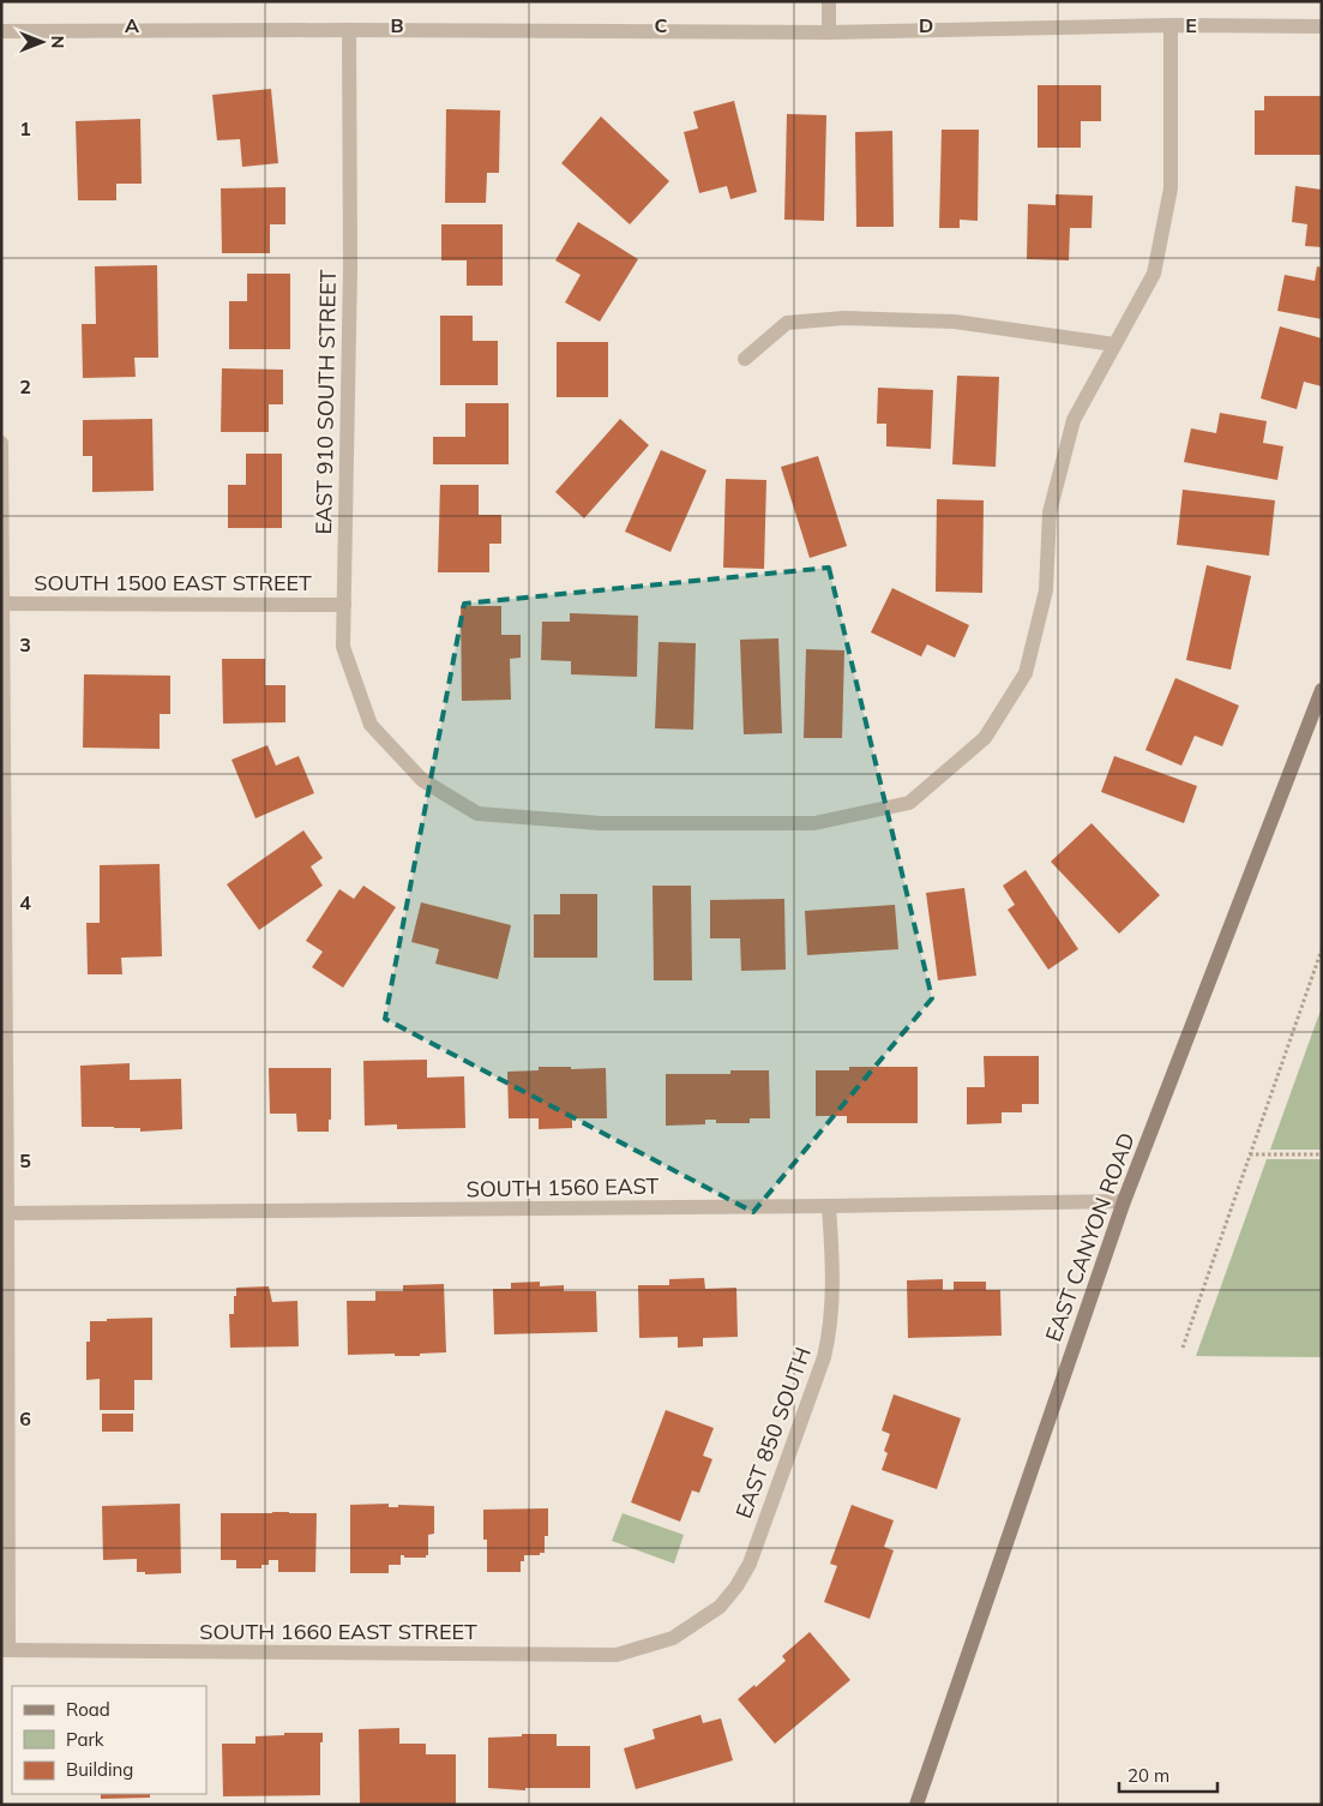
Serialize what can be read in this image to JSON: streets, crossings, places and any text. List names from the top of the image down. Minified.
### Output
{"streets":{"main road":["EAST CANYON ROAD"],"street":["EAST 910 SOUTH STREET","SOUTH 1500 EAST STREET","SOUTH 1560 EAST","EAST 850 SOUTH","SOUTH 1660 EAST STREET"]},"crossings":[["EAST 910 SOUTH STREET","SOUTH 1500 EAST STREET"],["SOUTH 1560 EAST","EAST CANYON ROAD"],["SOUTH 1560 EAST","EAST 850 SOUTH"],["EAST 850 SOUTH","SOUTH 1660 EAST STREET"]],"legend":["Road","Park","Building"],"scale_bar":"20 m","north":"right","grid":{"columns":["A","B","C","D","E"],"rows":["1","2","3","4","5","6"]}}
